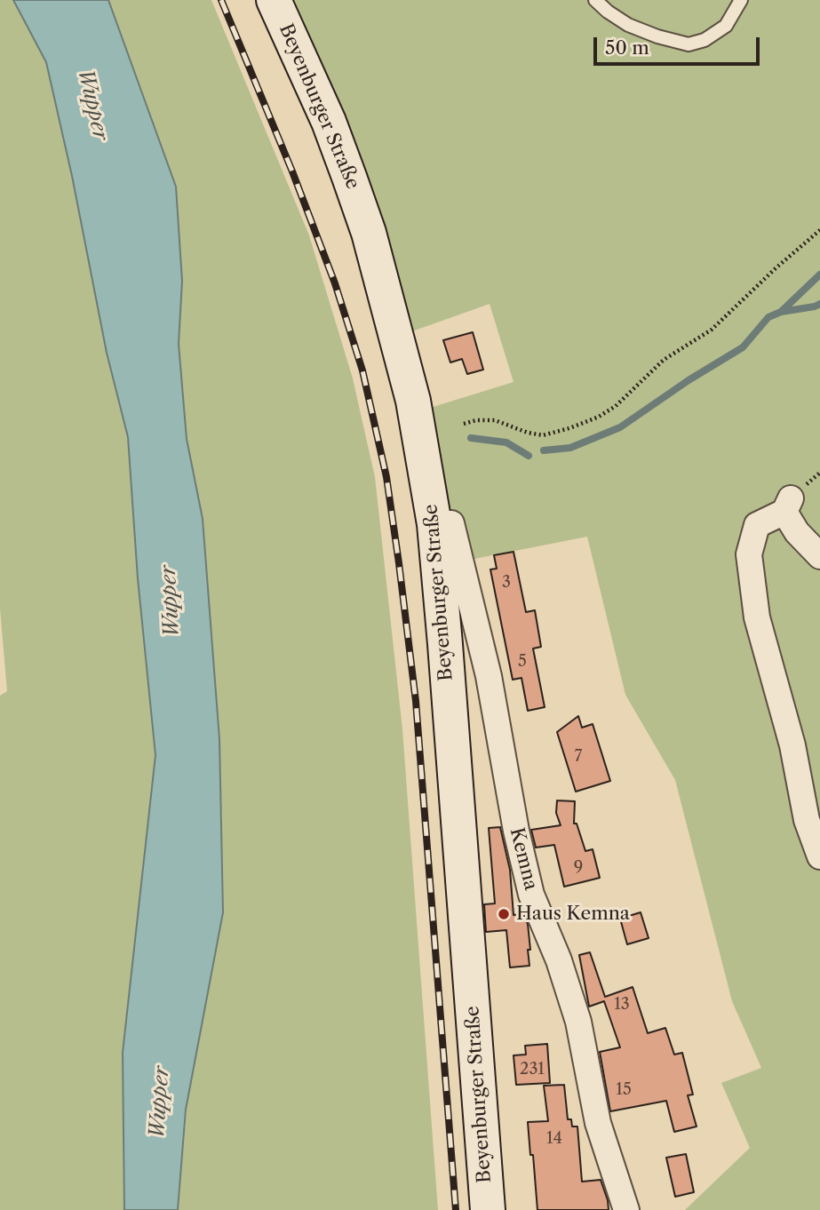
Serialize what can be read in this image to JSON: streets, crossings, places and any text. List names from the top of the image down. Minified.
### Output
{"streets":{"main road":["Beyenburger Straße"],"street":["Kemna"]},"crossings":[["Beyenburger Straße","Kemna"]],"water":["Wupper"],"places":["Haus Kemna"],"house_numbers":["3","5","7","9","13","231","15","14"],"scale_bar":"50 m"}
